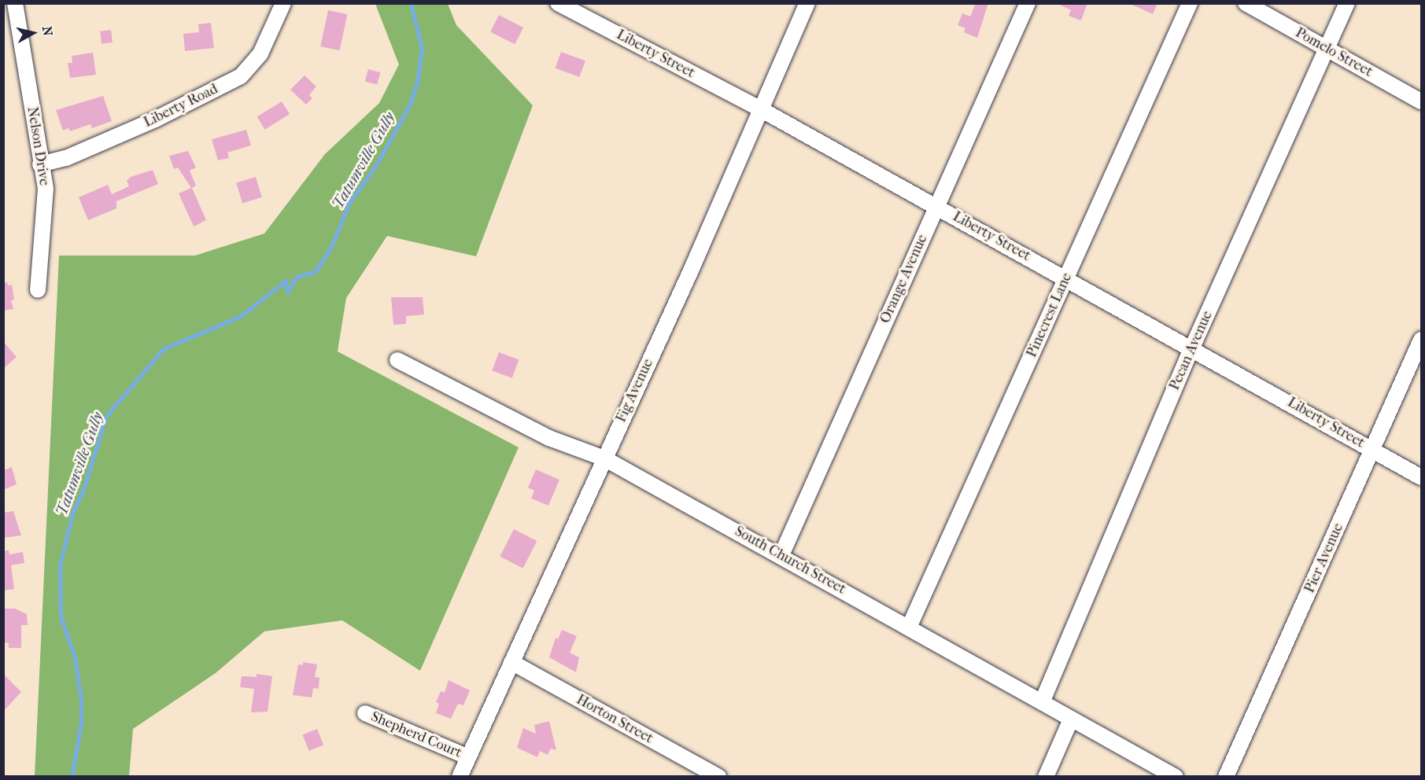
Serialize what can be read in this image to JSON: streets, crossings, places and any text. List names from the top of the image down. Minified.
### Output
{"streets":{"street":["Pomelo Street","Liberty Street","Liberty Road","Nelson Drive","Orange Avenue","Pinecrest Lane","Pecan Avenue","Fig Avenue","Pier Avenue","South Church Street","Horton Street","Shepherd Court"]},"crossings":[["Pomelo Street","Pecan Avenue"],["Liberty Street","Orange Avenue"],["Liberty Street","Pinecrest Lane"],["Liberty Street","Pecan Avenue"],["Liberty Street","Fig Avenue"],["Liberty Street","Pier Avenue"],["Liberty Road","Nelson Drive"],["Orange Avenue","South Church Street"],["Pinecrest Lane","South Church Street"],["Pecan Avenue","South Church Street"],["Fig Avenue","South Church Street"],["Fig Avenue","Horton Street"],["Fig Avenue","Shepherd Court"]],"water":["Tatumville Gully"],"north":"right"}
